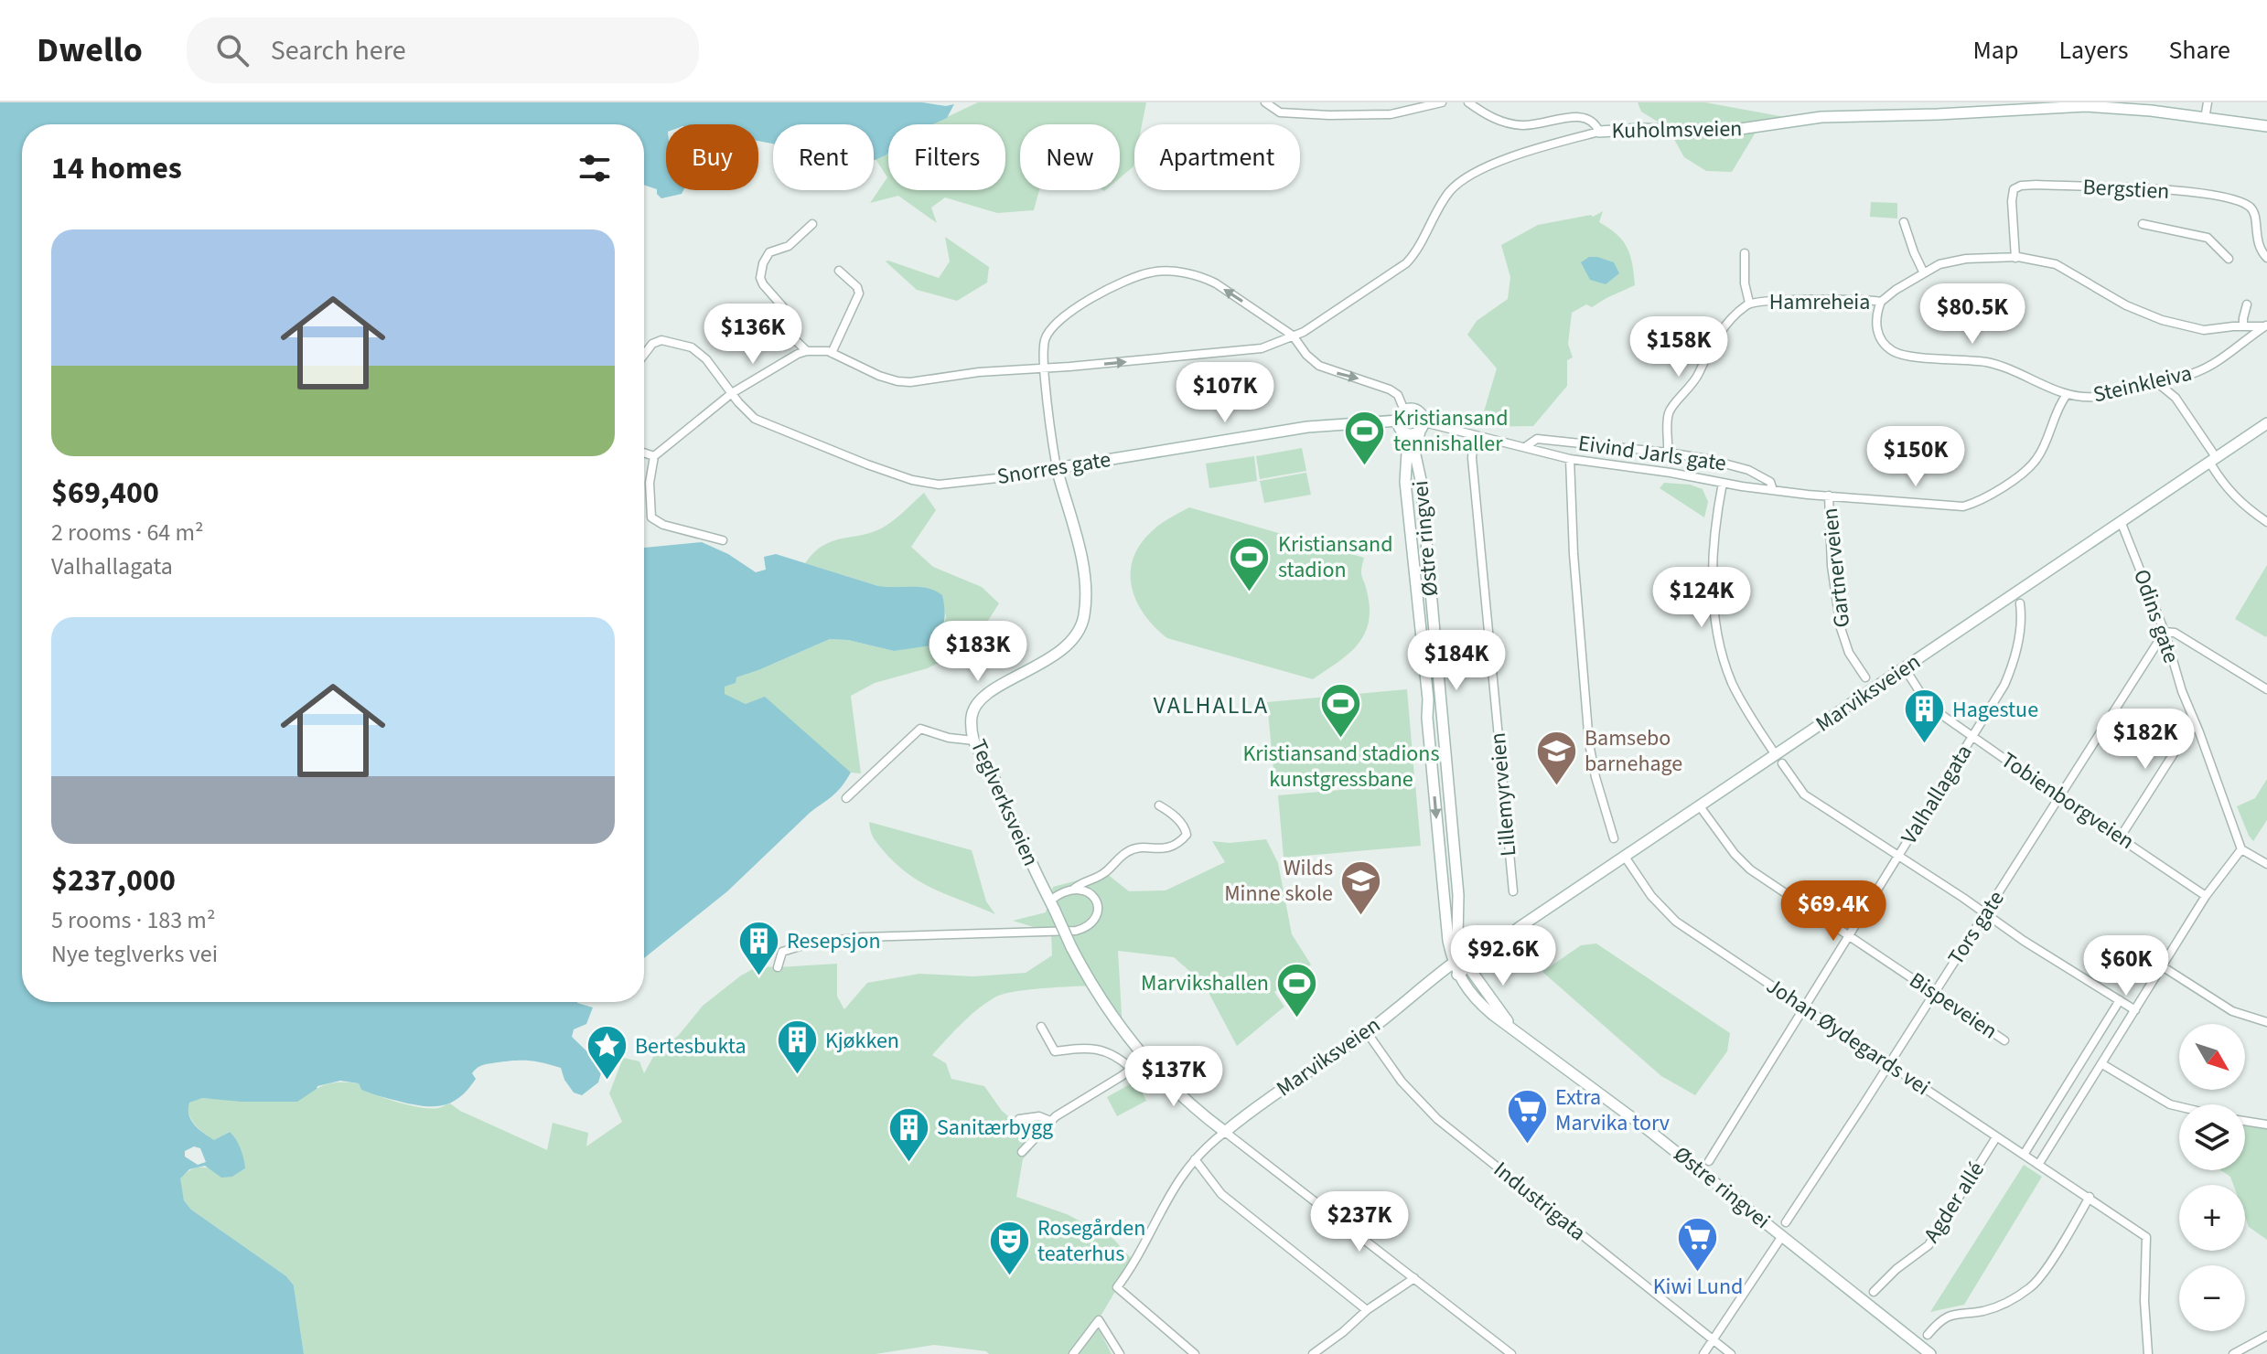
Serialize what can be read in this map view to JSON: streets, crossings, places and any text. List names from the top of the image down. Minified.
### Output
{"streets":{"street":["Kuholmsveien","Bergstien","Hamreheia","Steinkleiva","Eivind Jarls gate","Snorres gate","Østre ringvei","Gartnerveien","Odins gate","Marviksveien","Lillemyrveien","Valhallagata","Tobienborgveien","Teglverksveien","Tors gate","Bispeveien","Johan Øydegards vei","Industrigata","Agder allé"]},"crossings":[["Kuholmsveien","Teglverksveien"],["Bergstien","Hamreheia"],["Hamreheia","Steinkleiva"],["Hamreheia","Eivind Jarls gate"],["Steinkleiva","Eivind Jarls gate"],["Eivind Jarls gate","Snorres gate"],["Eivind Jarls gate","Østre ringvei"],["Eivind Jarls gate","Gartnerveien"],["Eivind Jarls gate","Lillemyrveien"],["Snorres gate","Østre ringvei"],["Snorres gate","Teglverksveien"],["Østre ringvei","Marviksveien"],["Odins gate","Marviksveien"],["Odins gate","Tors gate"],["Marviksveien","Tobienborgveien"],["Marviksveien","Teglverksveien"],["Marviksveien","Bispeveien"],["Marviksveien","Johan Øydegards vei"],["Marviksveien","Industrigata"],["Valhallagata","Tobienborgveien"],["Valhallagata","Bispeveien"],["Valhallagata","Johan Øydegards vei"],["Tobienborgveien","Tors gate"],["Tors gate","Bispeveien"],["Tors gate","Johan Øydegards vei"],["Johan Øydegards vei","Agder allé"]],"districts":["VALHALLA"],"places":{"sports":["Kristiansand tennishaller","Kristiansand stadion","Kristiansand stadions kunstgressbane","Marvikshallen"],"building":["Hagestue","Resepsjon","Kjøkken","Sanitærbygg"],"school or university":["Bamsebo barnehage","Wilds Minne skole"],"place":["Bertesbukta"],"supermarket":["Extra Marvika torv","Kiwi Lund"],"theatre":["Rosegården teaterhus"]},"north":"bottom right","page":{"header":"Dwello","search":"Search here","nav":["Map","Layers","Share"],"chip":["Buy","Rent","Filters","New","Apartment"],"heading":"14 homes","list":[{"name":"$69,400","note":"2 rooms · 64 m² · Valhallagata"},{"name":"$237,000","note":"5 rooms · 183 m² · Nye teglverks vei"}],"price":["$80.5K","$136K","$158K","$107K","$150K","$124K","$183K","$184K","$182K","$69.4K","$92.6K","$60K","$137K","$237K"],"map_buttons":["+","−"]}}
